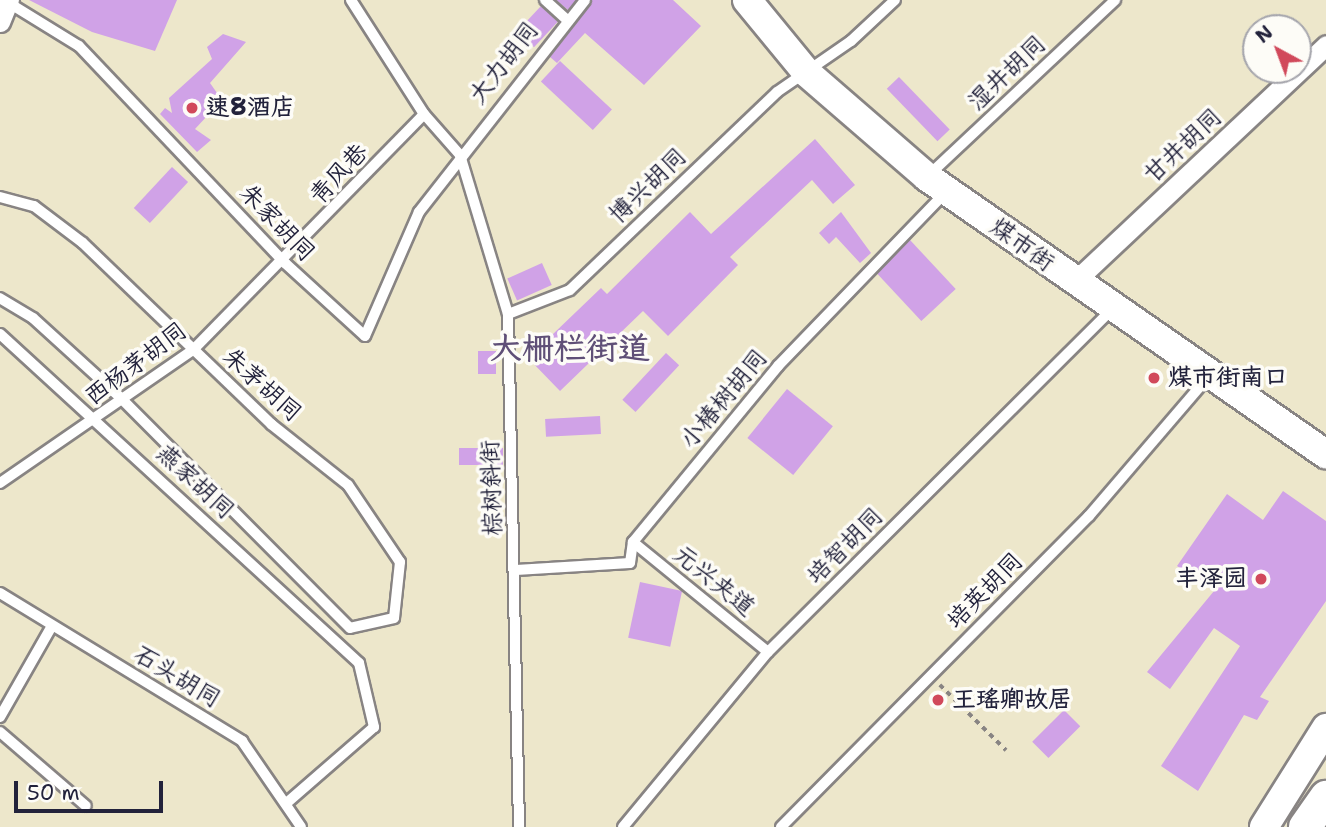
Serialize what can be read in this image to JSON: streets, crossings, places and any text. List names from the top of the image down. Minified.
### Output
{"streets":{"main road":["煤市街"],"street":["甘井胡同"],"lane":["大力胡同","湿井胡同","青风巷","博兴胡同","朱家胡同","西杨茅胡同","朱茅胡同","小椿树胡同","燕家胡同","棕树斜街","培智胡同","元兴夹道","培英胡同","石头胡同"]},"crossings":[["大力胡同","朱家胡同"],["大力胡同","棕树斜街"],["湿井胡同","煤市街"],["湿井胡同","小椿树胡同"],["甘井胡同","煤市街"],["青风巷","朱家胡同"],["青风巷","西杨茅胡同"],["博兴胡同","煤市街"],["博兴胡同","棕树斜街"],["朱家胡同","西杨茅胡同"],["朱家胡同","棕树斜街"],["煤市街","小椿树胡同"],["煤市街","培智胡同"],["煤市街","培英胡同"],["西杨茅胡同","朱茅胡同"],["西杨茅胡同","燕家胡同"],["小椿树胡同","棕树斜街"],["小椿树胡同","元兴夹道"],["燕家胡同","石头胡同"],["培智胡同","元兴夹道"]],"districts":["大栅栏街道"],"places":["速8酒店","煤市街南口","丰泽园","王瑶卿故居"],"scale_bar":"50 m","north":"top left"}
